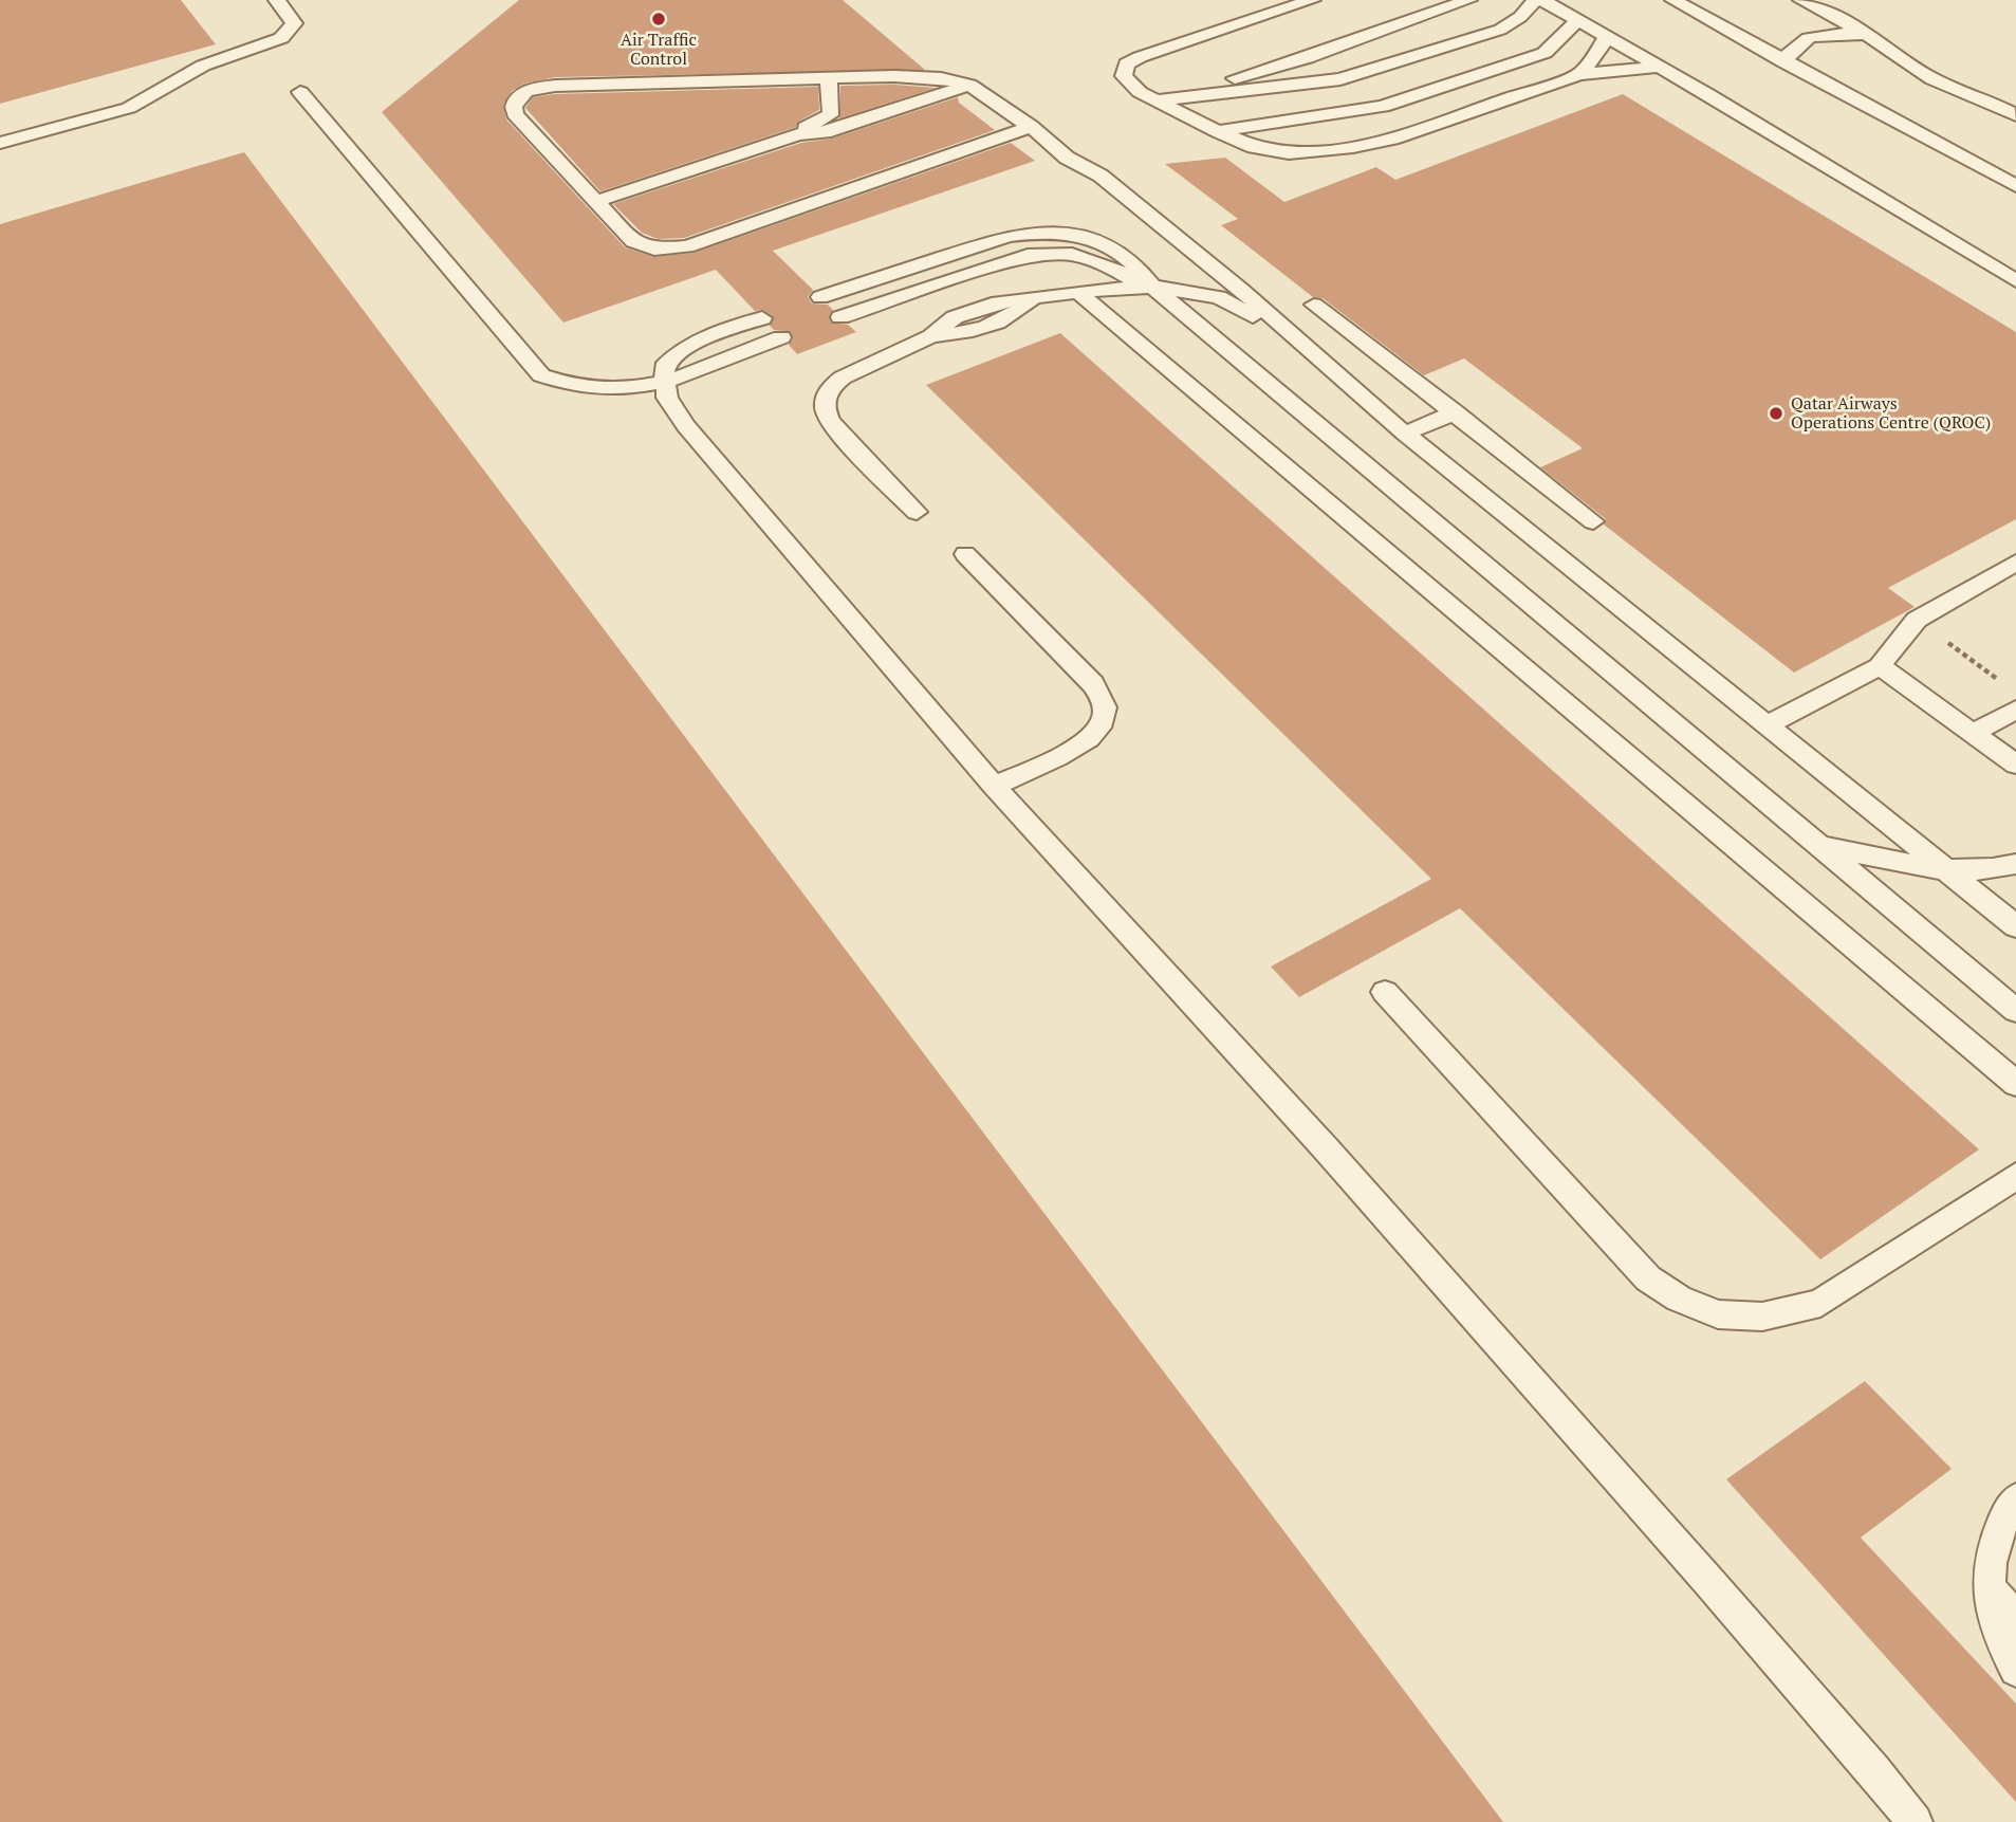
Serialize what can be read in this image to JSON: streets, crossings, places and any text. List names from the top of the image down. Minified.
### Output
{"places":["Air Traffic Control","Qatar Airways Operations Centre (QROC)"]}
